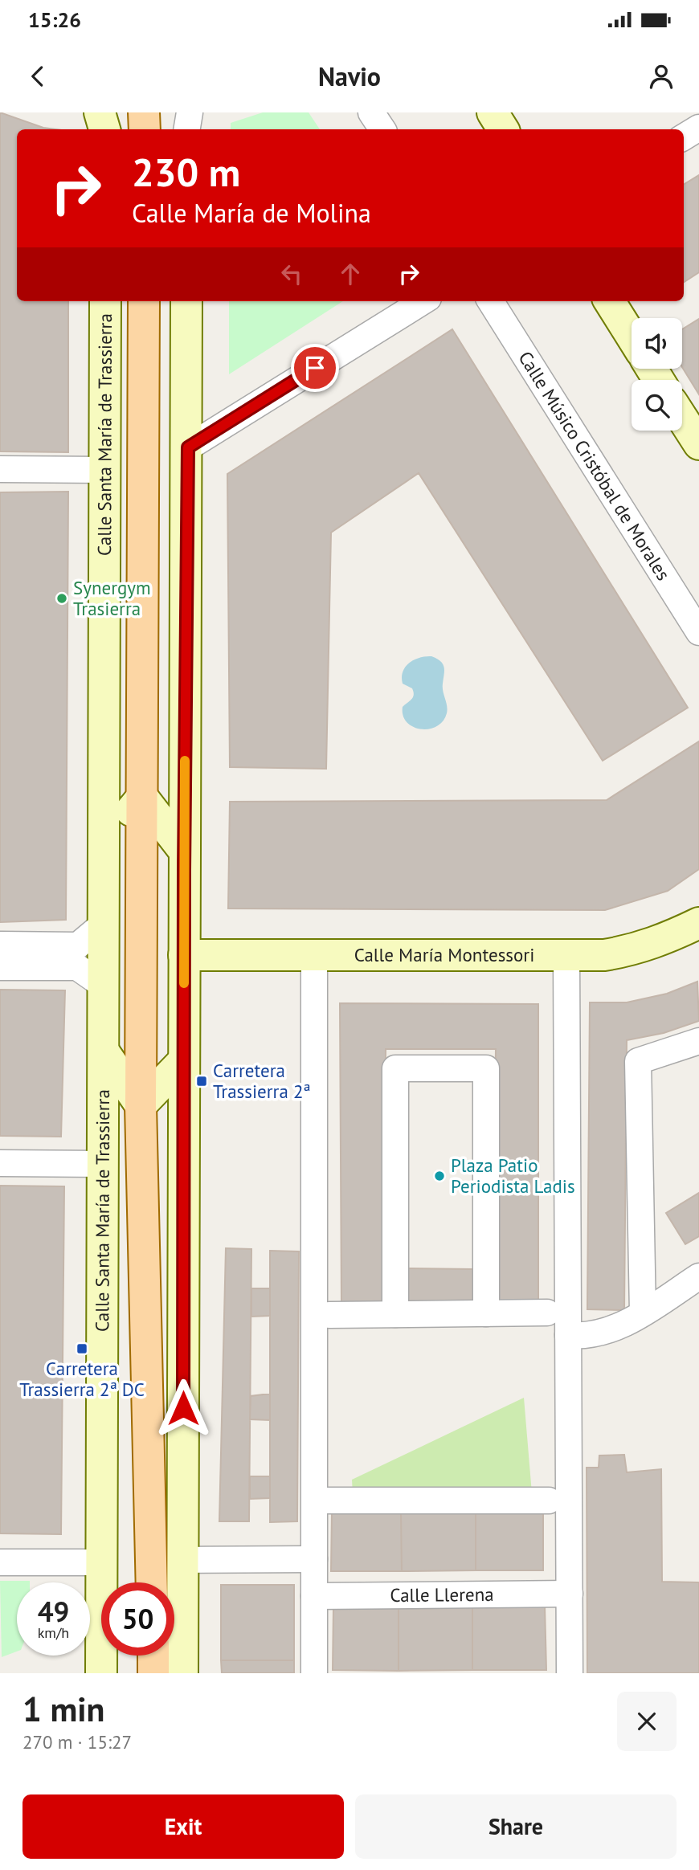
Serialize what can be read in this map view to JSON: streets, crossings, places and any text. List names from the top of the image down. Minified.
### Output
{"streets":{"main road":["Calle Santa María de Trassierra","Calle María Montessori"],"street":["Calle Músico Cristóbal de Morales","Calle Llerena"]},"places":{"other":["Synergym Trasierra","Plaza Patio Periodista Ladis"],"transit":["Carretera Trassierra 2ª","Carretera Trassierra 2ª DC"]},"page":{"status":"15:26","header":"Navio","turn":["230 m","Calle María de Molina"],"speed":"49 km/h","limit":"50","heading":["1 min","270 m · 15:27"],"buttons":["Exit","Share"]}}
